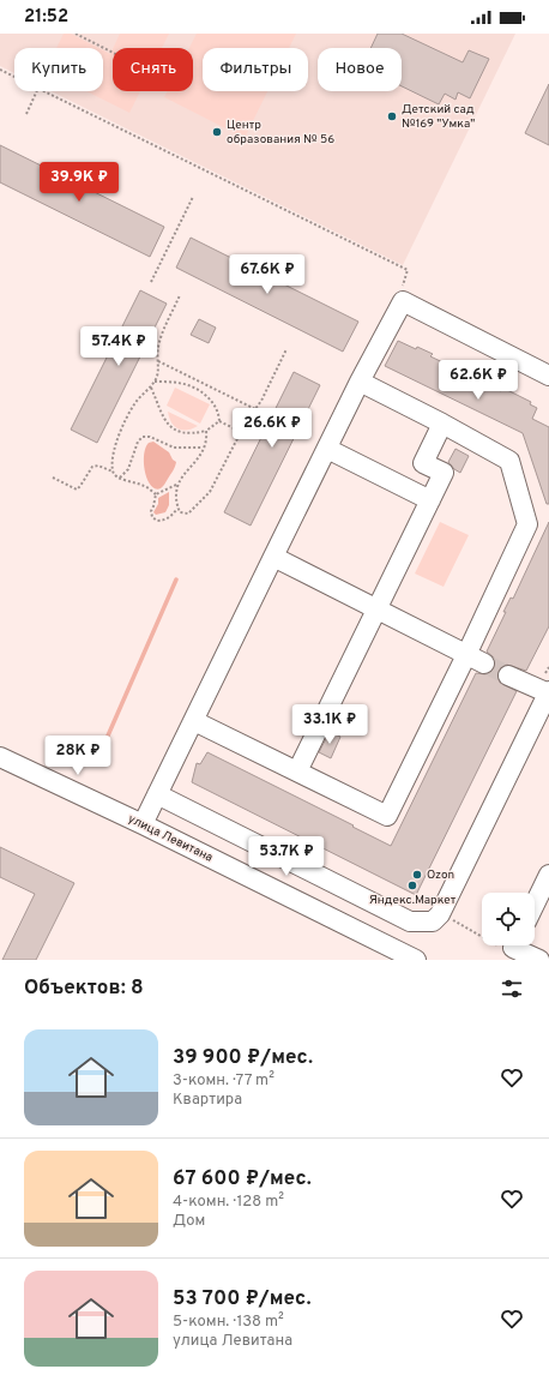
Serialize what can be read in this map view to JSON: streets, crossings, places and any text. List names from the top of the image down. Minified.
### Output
{"streets":{"street":["улица Левитана"]},"places":["Детский сад №169 \"Умка\"","Центр образования № 56","Ozon","Яндекс.Маркет"],"page":{"status":"21:52","chip":["Купить","Снять","Фильтры","Новое"],"price":["39.9K ₽","67.6K ₽","57.4K ₽","62.6K ₽","26.6K ₽","33.1K ₽","28K ₽","53.7K ₽"],"heading":"Объектов: 8","list":[{"name":"39 900 ₽/мес.","note":"3-комн. · 77 m² · Квартира"},{"name":"67 600 ₽/мес.","note":"4-комн. · 128 m² · Дом"},{"name":"53 700 ₽/мес.","note":"5-комн. · 138 m² · улица Левитана"}]}}
